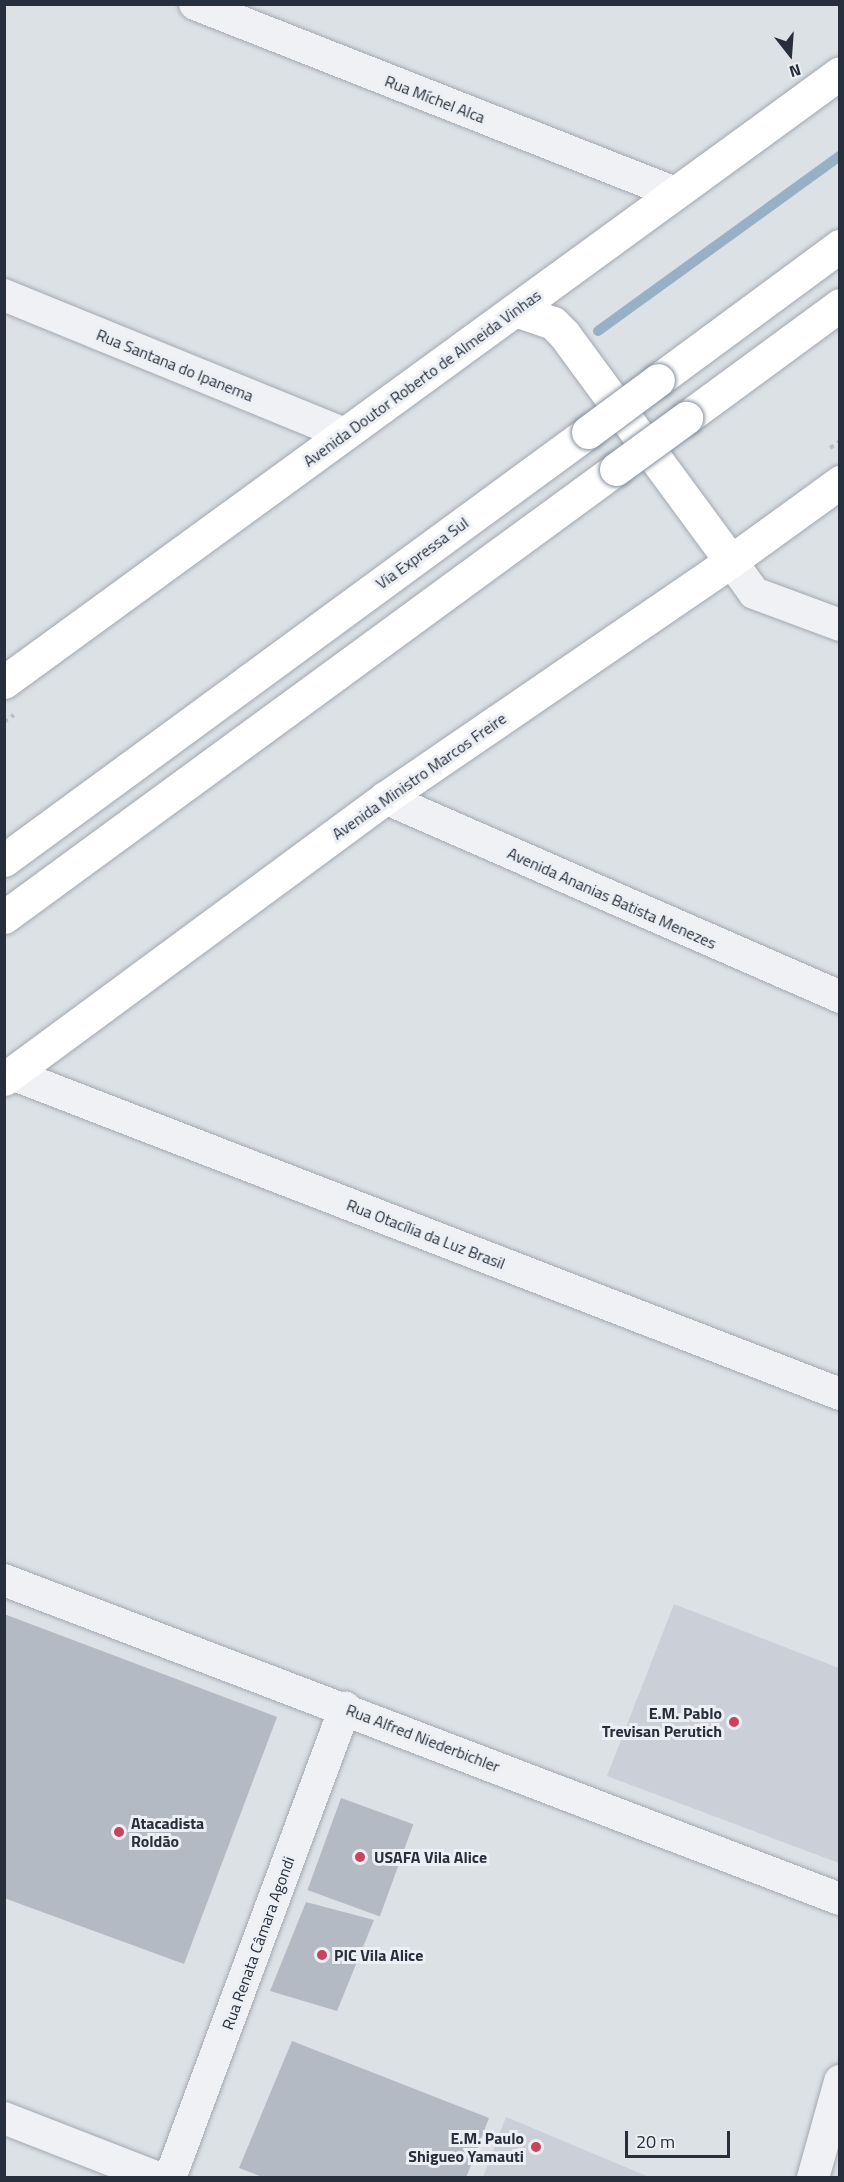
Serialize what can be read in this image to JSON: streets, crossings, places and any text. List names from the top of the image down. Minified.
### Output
{"streets":{"main road":["Avenida Doutor Roberto de Almeida Vinhas","Via Expressa Sul","Avenida Ministro Marcos Freire"],"street":["Rua Míchel Alca","Rua Santana do Ipanema","Avenida Ananias Batista Menezes","Rua Otacília da Luz Brasil","Rua Alfred Niederbichler","Rua Renata Câmara Agondi"]},"crossings":[["Rua Míchel Alca","Avenida Doutor Roberto de Almeida Vinhas"],["Rua Santana do Ipanema","Avenida Doutor Roberto de Almeida Vinhas"],["Avenida Ministro Marcos Freire","Avenida Ananias Batista Menezes"],["Avenida Ministro Marcos Freire","Rua Otacília da Luz Brasil"],["Rua Alfred Niederbichler","Rua Renata Câmara Agondi"]],"places":["E.M. Pablo Trevisan Perutich","Atacadista Roldão","USAFA Vila Alice","PIC Vila Alice","E.M. Paulo Shigueo Yamauti"],"scale_bar":"20 m","north":"bottom"}
